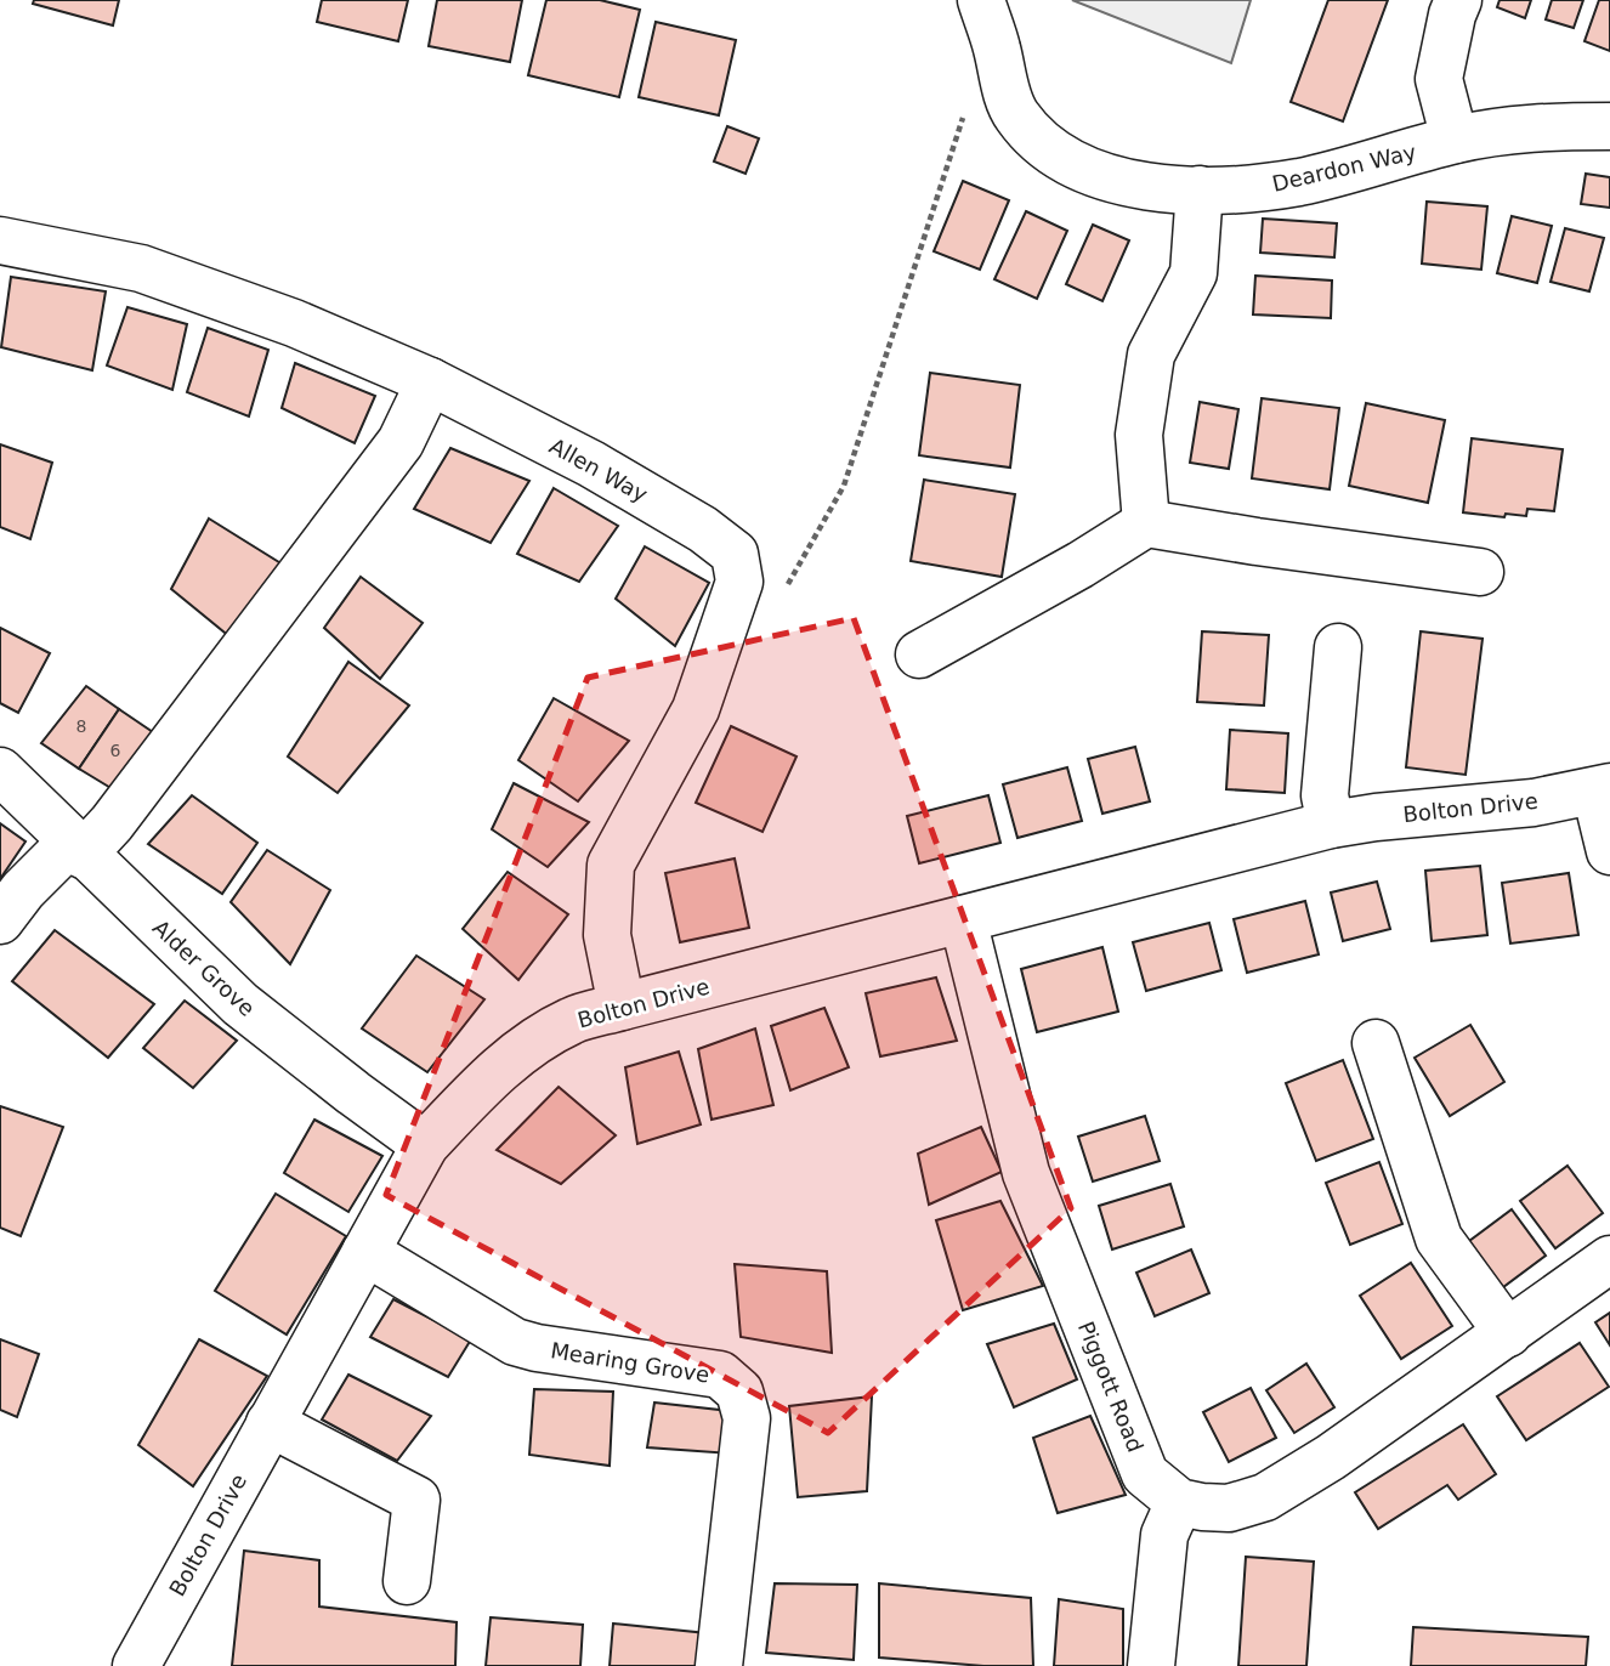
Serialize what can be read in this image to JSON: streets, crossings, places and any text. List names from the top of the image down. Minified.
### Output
{"streets":{"street":["Deardon Way","Allen Way","Bolton Drive","Alder Grove","Mearing Grove","Piggott Road"]},"crossings":[["Allen Way","Bolton Drive"],["Bolton Drive","Alder Grove"],["Bolton Drive","Mearing Grove"],["Bolton Drive","Piggott Road"]],"house_numbers":["8","6"]}
